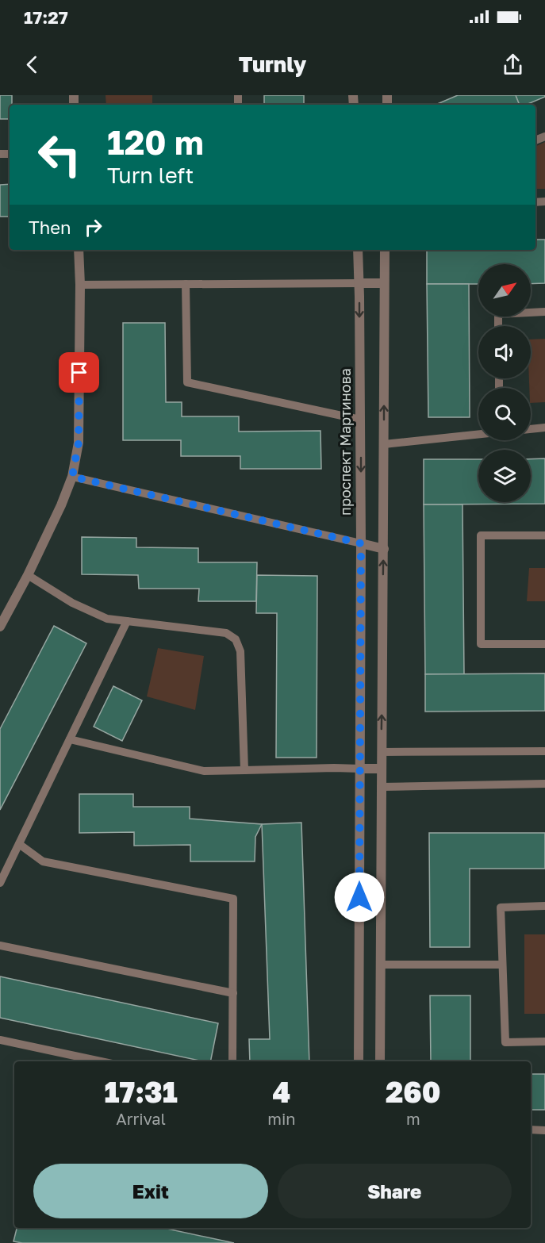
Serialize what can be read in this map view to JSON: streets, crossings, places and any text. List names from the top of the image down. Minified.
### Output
{"streets":{"street":["проспект Мартинова"]},"north":"top right","page":{"status":"17:27","header":"Turnly","turn":["120 m","Turn left"],"then":"Then","eta":["17:31","Arrival","4","min","260","m"],"buttons":["Exit","Share"]}}
